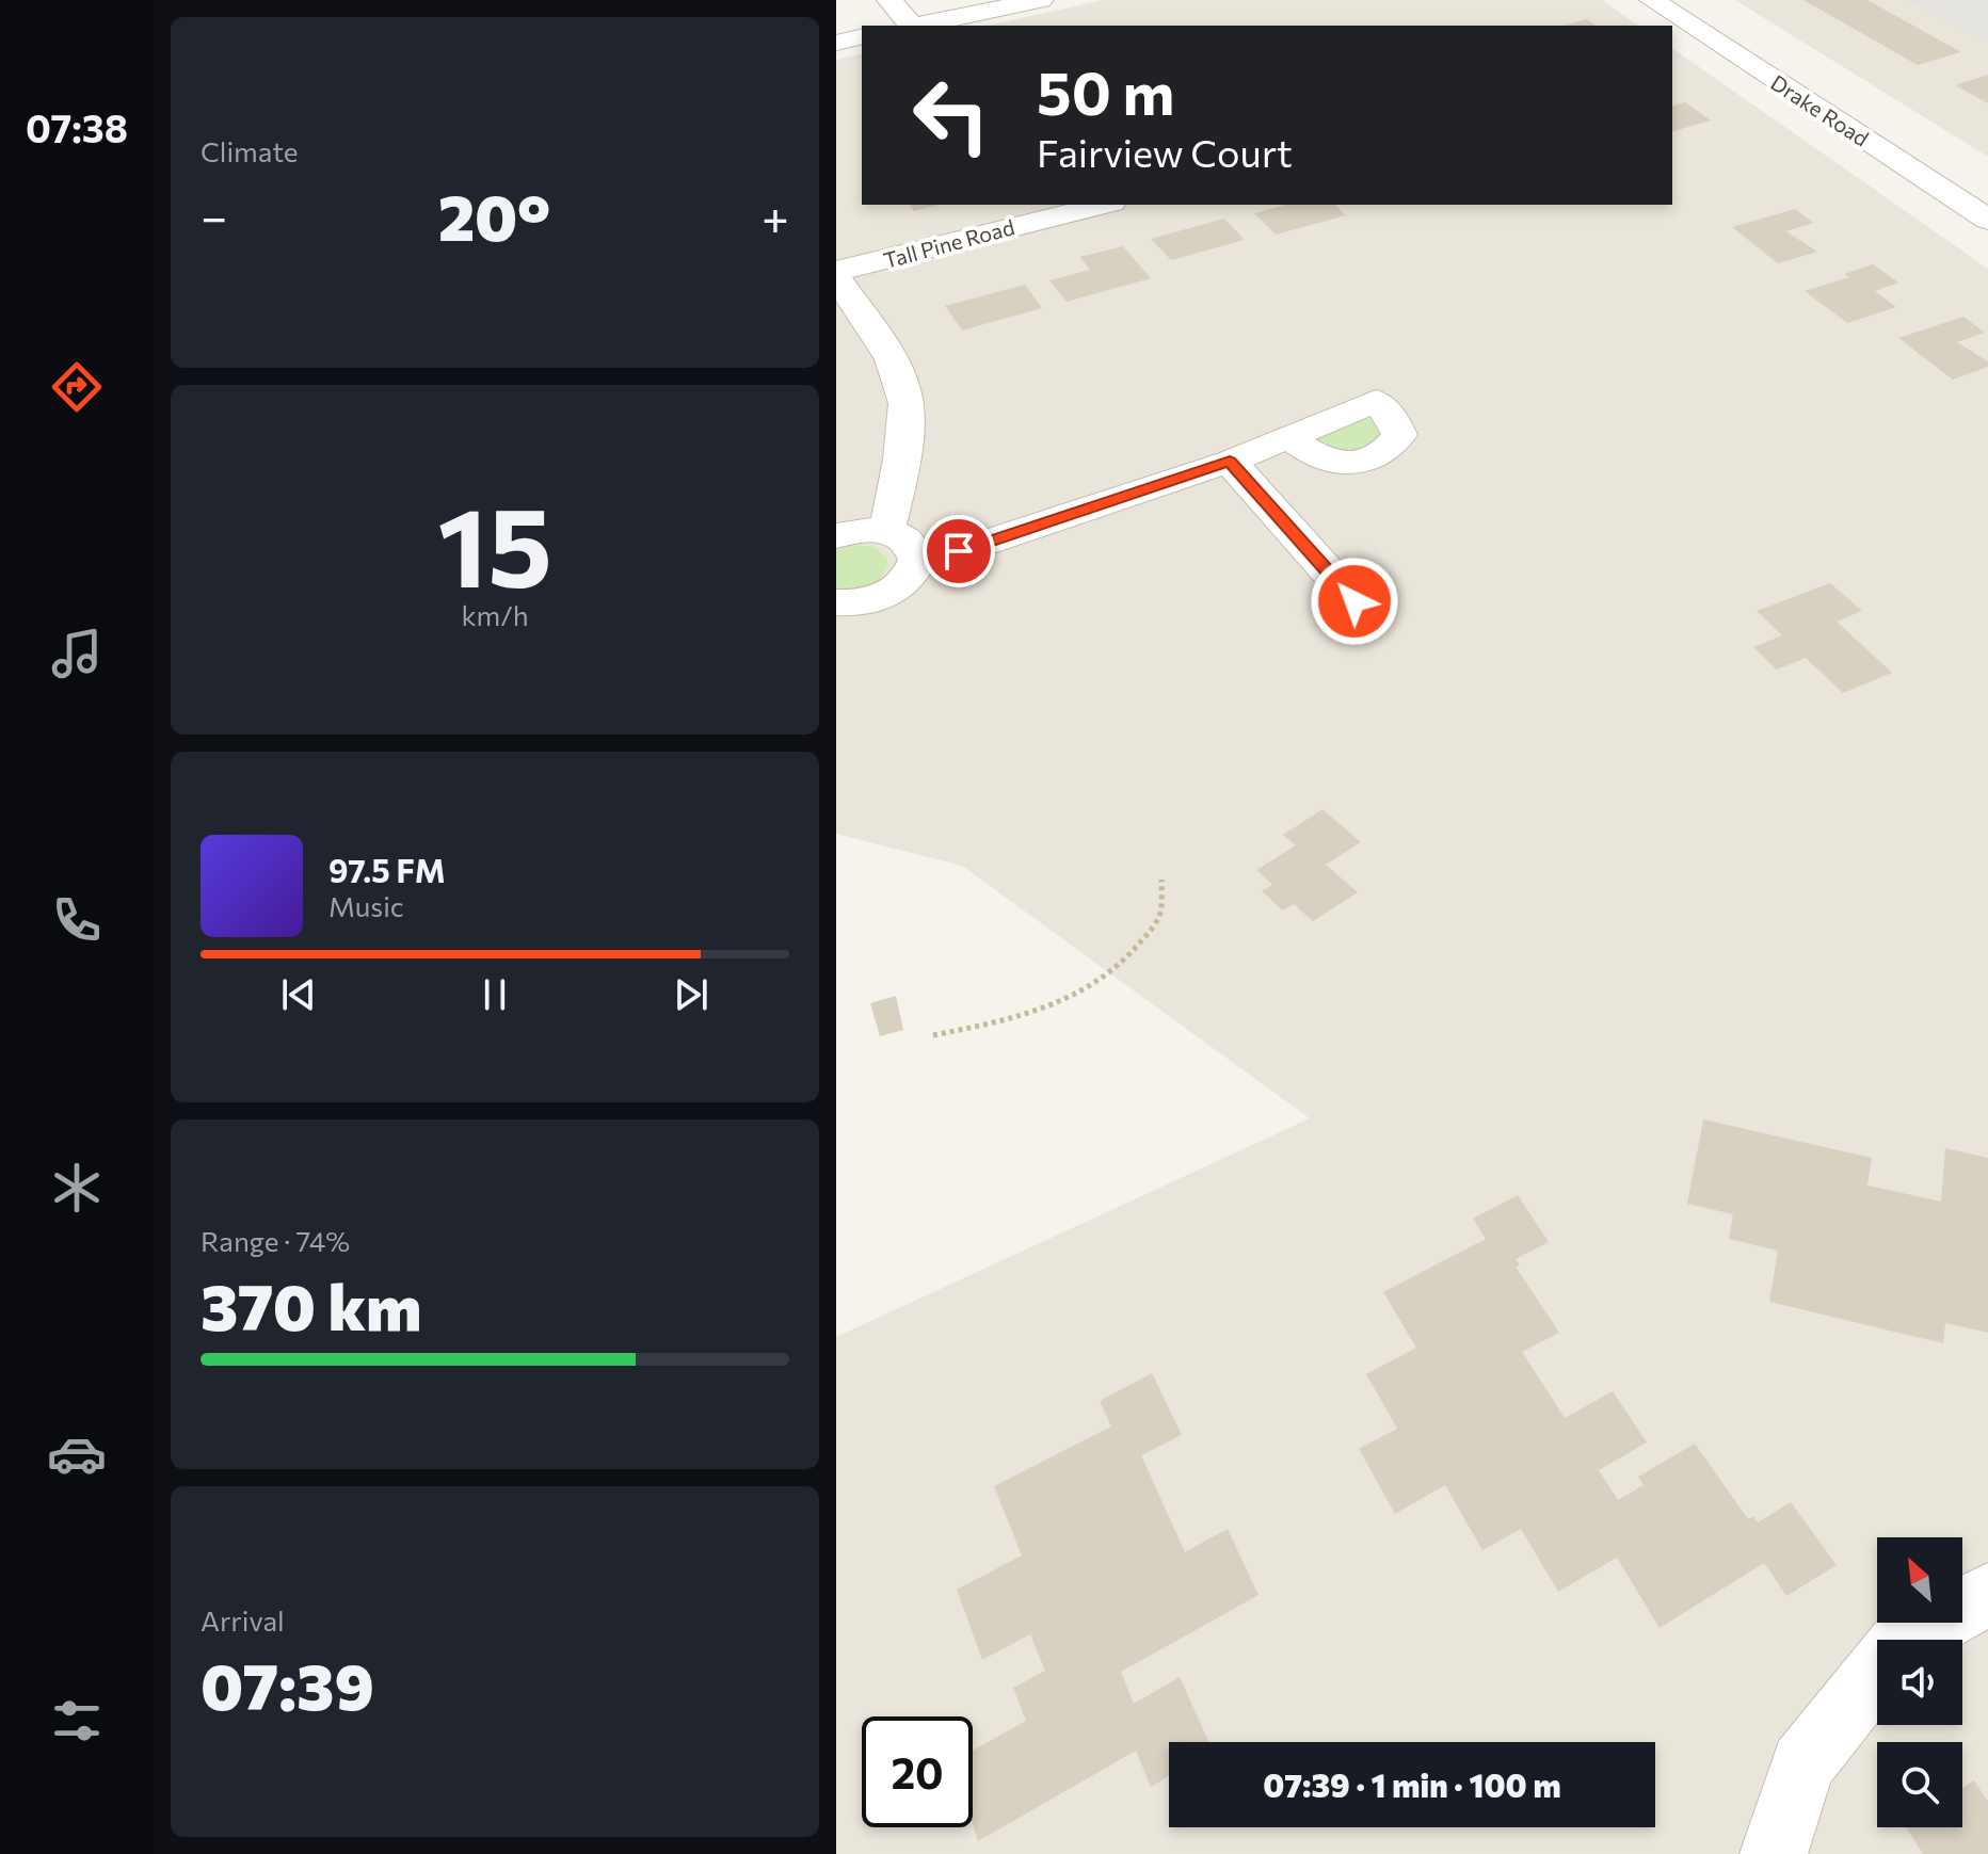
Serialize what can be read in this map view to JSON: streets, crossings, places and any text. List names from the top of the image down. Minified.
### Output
{"streets":{"street":["Drake Road","Tall Pine Road"]},"north":"top left","page":{"tabs":"07:38","tile":["Climate",["15","km/h"],["Range · 74%","370 km"],["Arrival","07:39"]],"turn":["50 m","Fairview Court"],"heat":["−","20°","+"],"song":["97.5 FM","Music"],"limit":"20","trip":"07:39 · 1 min · 100 m"}}
